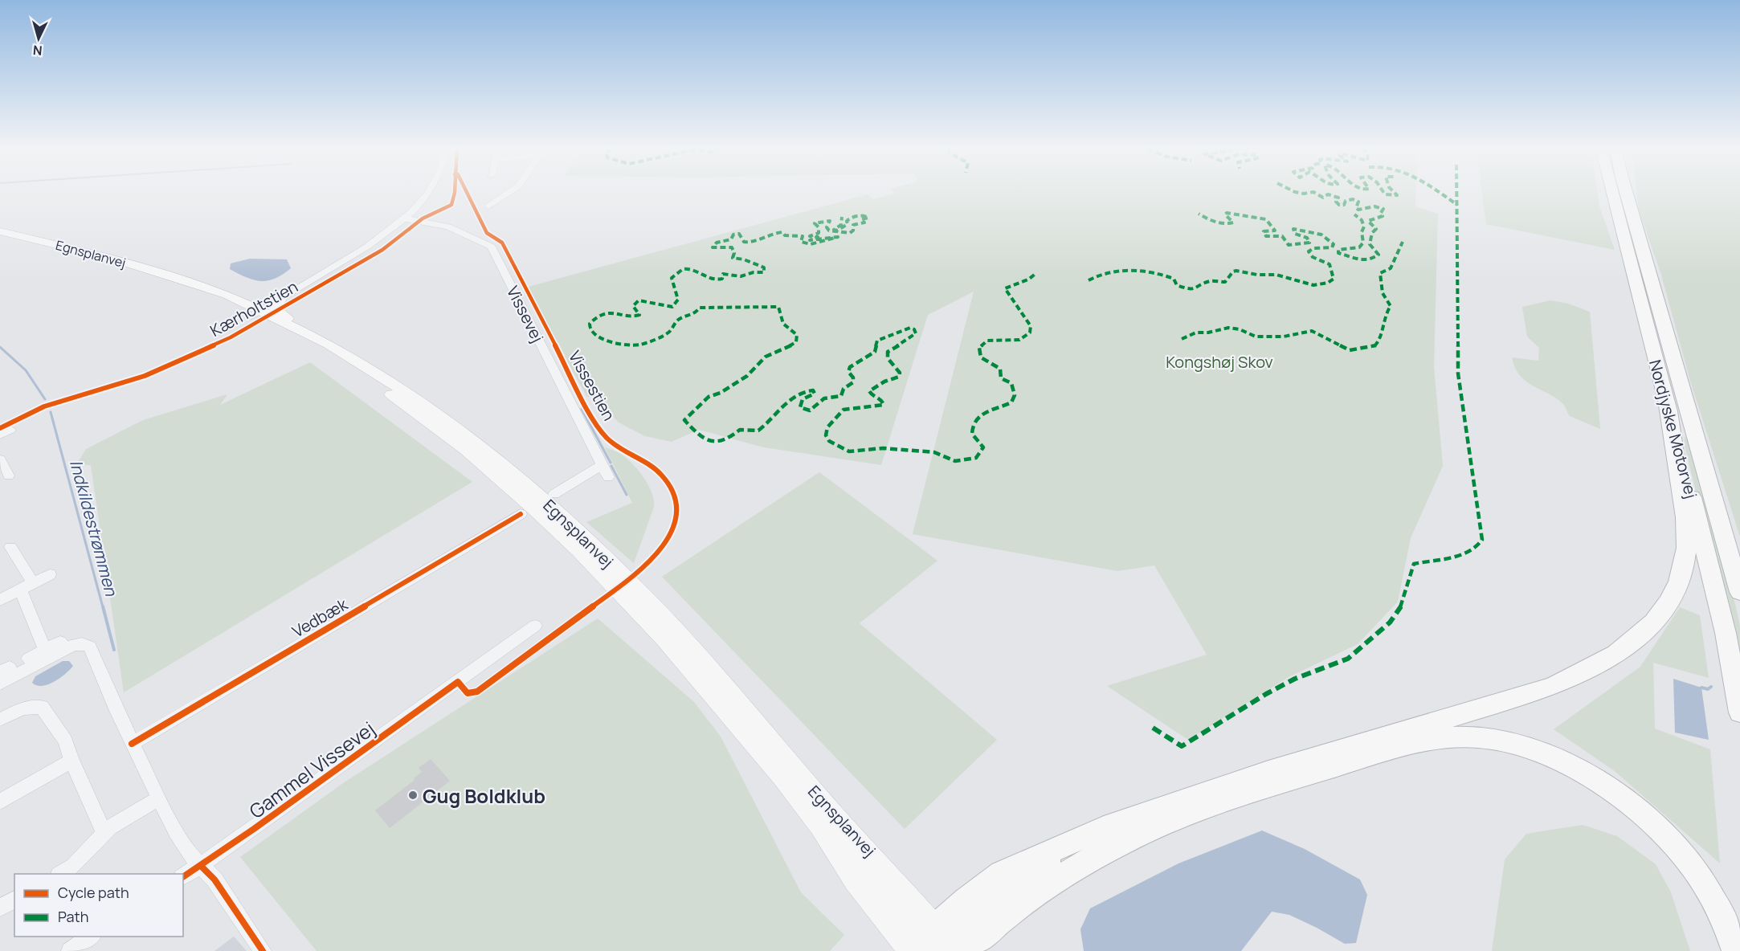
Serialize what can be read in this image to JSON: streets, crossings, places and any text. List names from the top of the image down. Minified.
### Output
{"streets":{"highway":["Nordjyske Motorvej"],"main road":["Egnsplanvej"],"street":["Vissevej","Vedbæk","Gammel Vissevej"],"cycle path":["Kærholtstien","Vissestien"]},"water":["Indkildestrømmen"],"parks":["Kongshøj Skov"],"places":["Gug Boldklub"],"legend":["Cycle path","Path"],"north":"bottom"}
